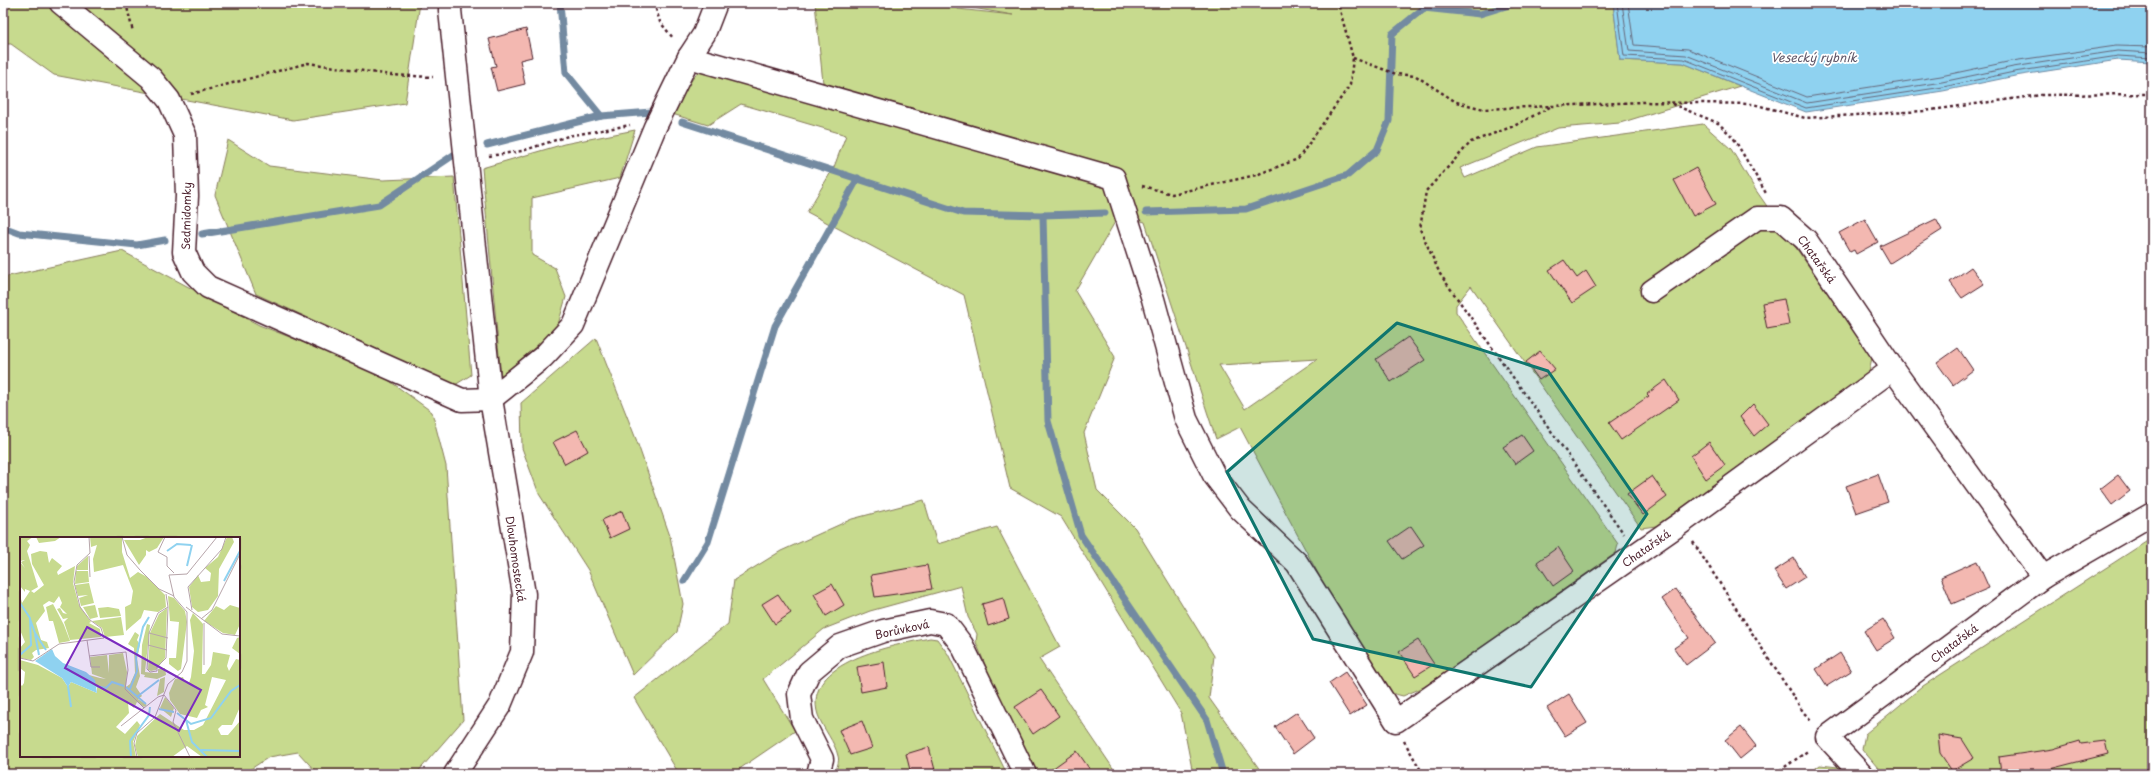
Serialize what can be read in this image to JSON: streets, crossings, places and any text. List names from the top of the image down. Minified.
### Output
{"streets":{"street":["Sedmidomky","Chatařská","Dlouhomostecká","Borůvková"]},"crossings":[["Sedmidomky","Dlouhomostecká"]],"water":["Vesecký rybník"]}
